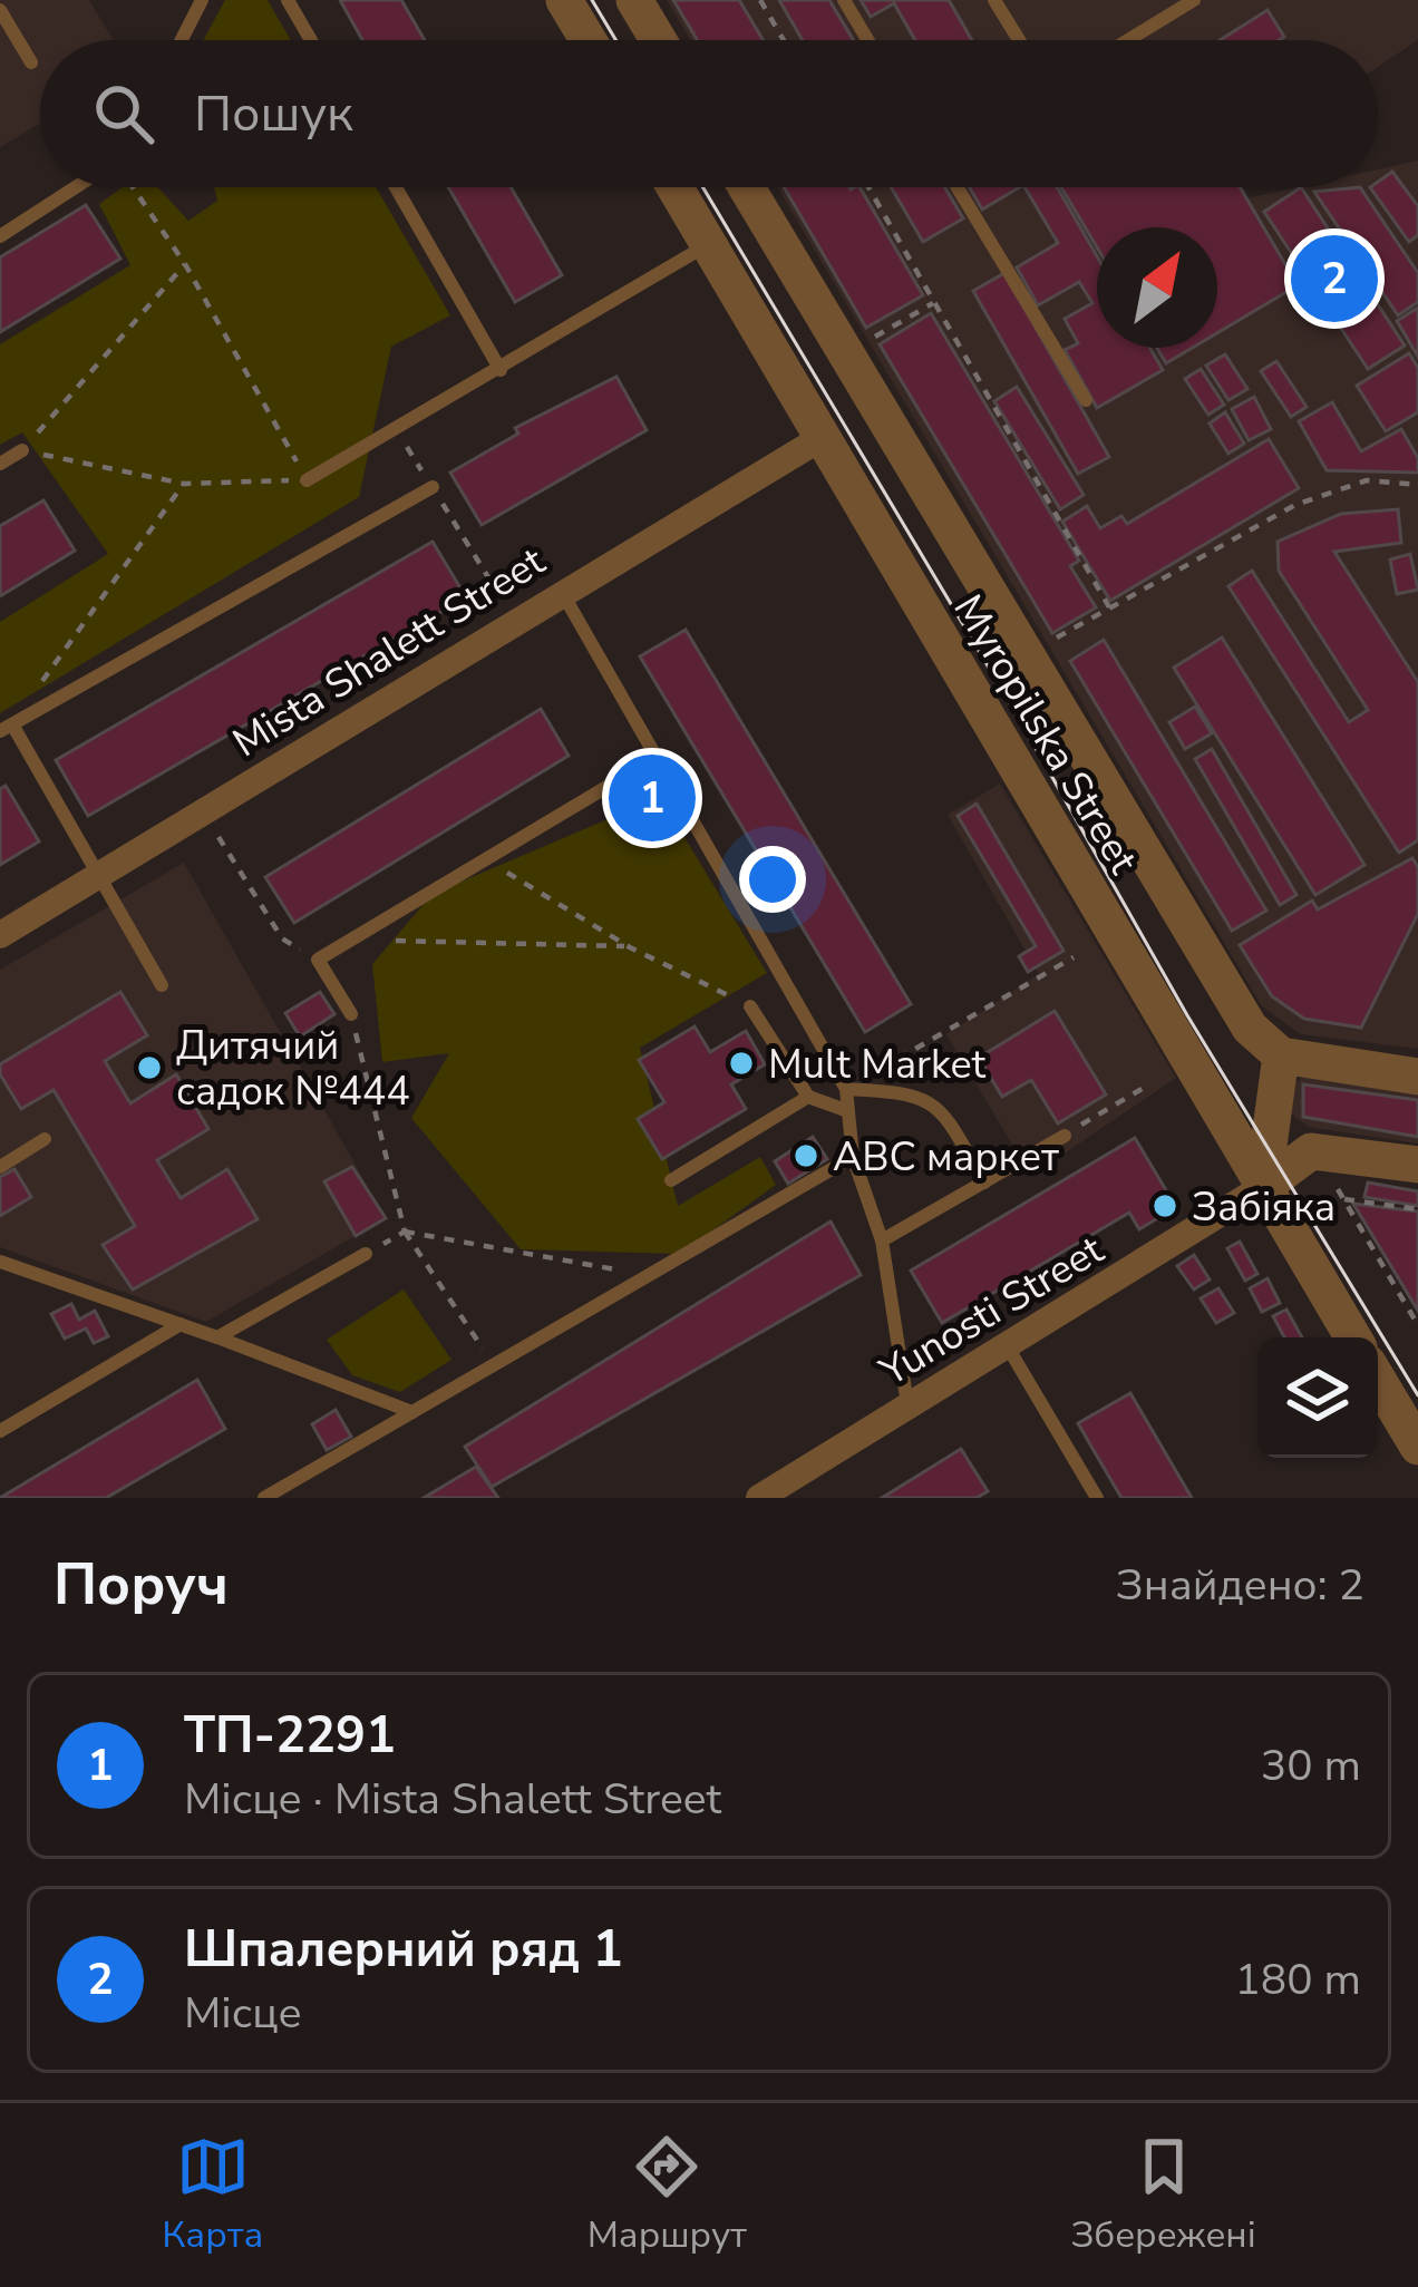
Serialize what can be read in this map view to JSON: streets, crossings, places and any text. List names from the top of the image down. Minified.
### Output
{"streets":{"street":["Mista Shalett Street","Myropilska Street","Yunosti Street"]},"crossings":[["Mista Shalett Street","Myropilska Street"],["Myropilska Street","Yunosti Street"]],"places":["Mult Market","Дитячий садок №444","АВС маркет","Забіяка"],"north":"top right","page":{"search":"Пошук","pins":["2","1"],"heading":["Поруч","Знайдено: 2"],"list":[{"mark":"1","name":"ТП-2291","note":"Місце · Mista Shalett Street","value":"30 m"},{"mark":"2","name":"Шпалерний ряд 1","note":"Місце","value":"180 m"}],"nav":["Карта","Маршрут","Збережені"]}}
